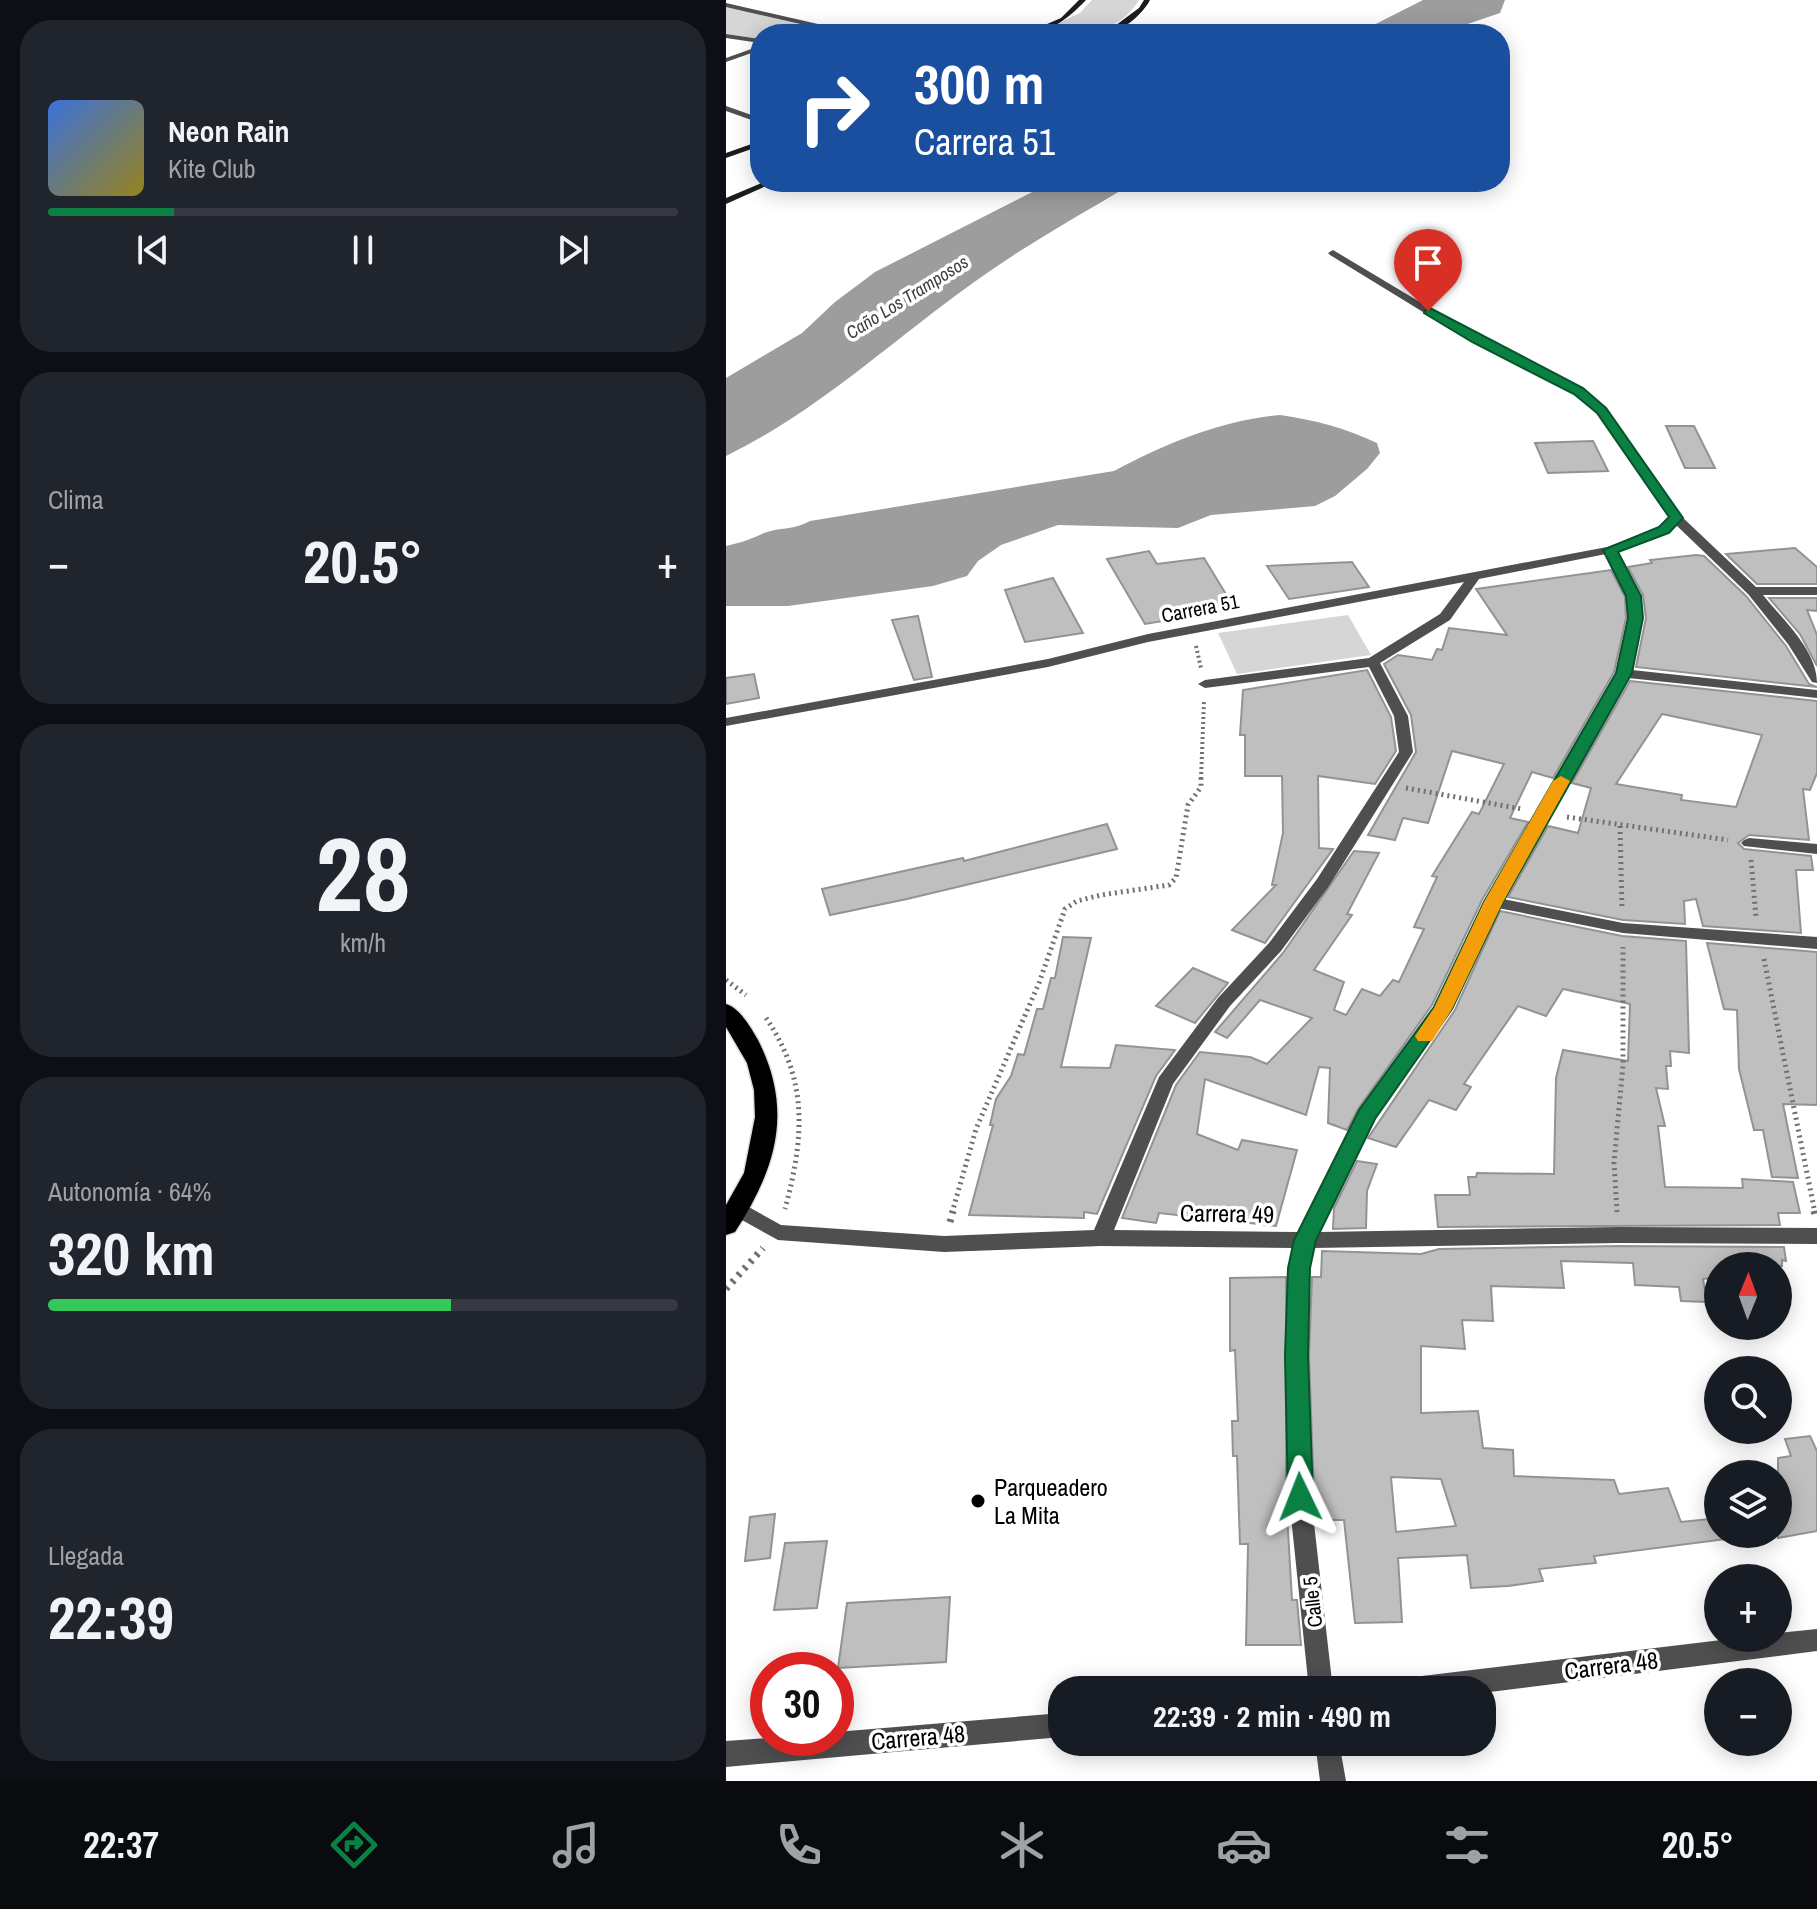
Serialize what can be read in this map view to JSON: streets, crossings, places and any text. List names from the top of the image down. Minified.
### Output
{"streets":{"street":["Carrera 51","Carrera 49","Calle 5","Carrera 48"]},"crossings":[["Carrera 51","Calle 5"],["Carrera 49","Calle 5"]],"water":["Caño Los Tramposos"],"places":["Parqueadero La Mita"],"north":"top","page":{"turn":["300 m","Carrera 51"],"song":["Neon Rain","Kite Club"],"tile":["Clima",["28","km/h"],["Autonomía · 64%","320 km"],["Llegada","22:39"]],"heat":["−","20.5°","+"],"map_buttons":["+","−"],"limit":"30","trip":"22:39 · 2 min · 490 m","tabs":["22:37","20.5°"]}}
